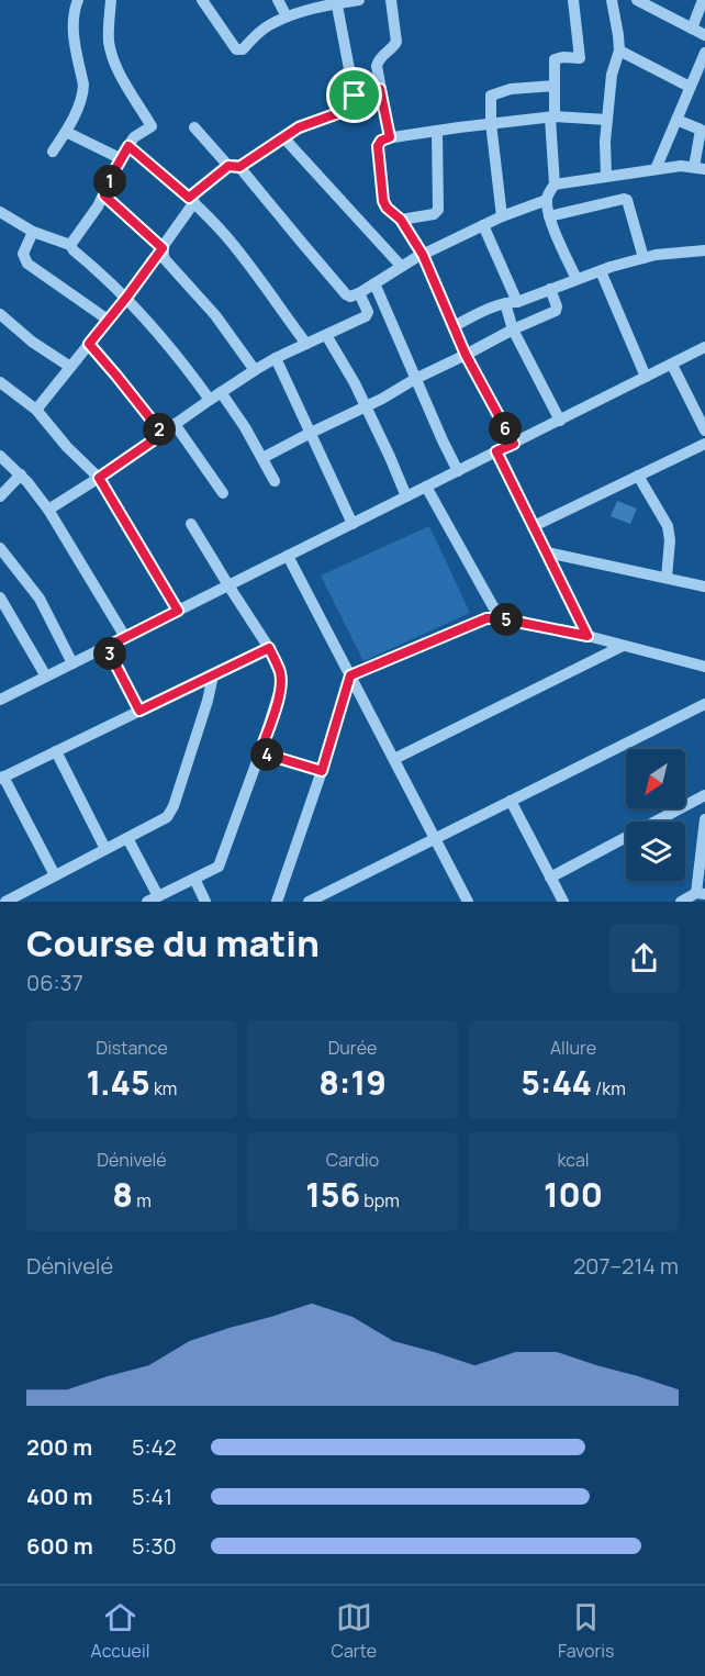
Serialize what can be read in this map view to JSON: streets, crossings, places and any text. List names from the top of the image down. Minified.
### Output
{"north":"bottom left","page":{"pins":["1","6","2","5","3","4"],"heading":["Course du matin","06:37"],"stats":[["Distance","1.45 km"],["Durée","8:19"],["Allure","5:44 /km"],["Dénivelé","8 m"],["Cardio","156 bpm"],["kcal","100"]],"chart":["Dénivelé","207–214 m"],"list":[{"name":"200 m","note":"5:42"},{"name":"400 m","note":"5:41"},{"name":"600 m","note":"5:30"}],"tabs":["Accueil","Carte","Favoris"]}}
